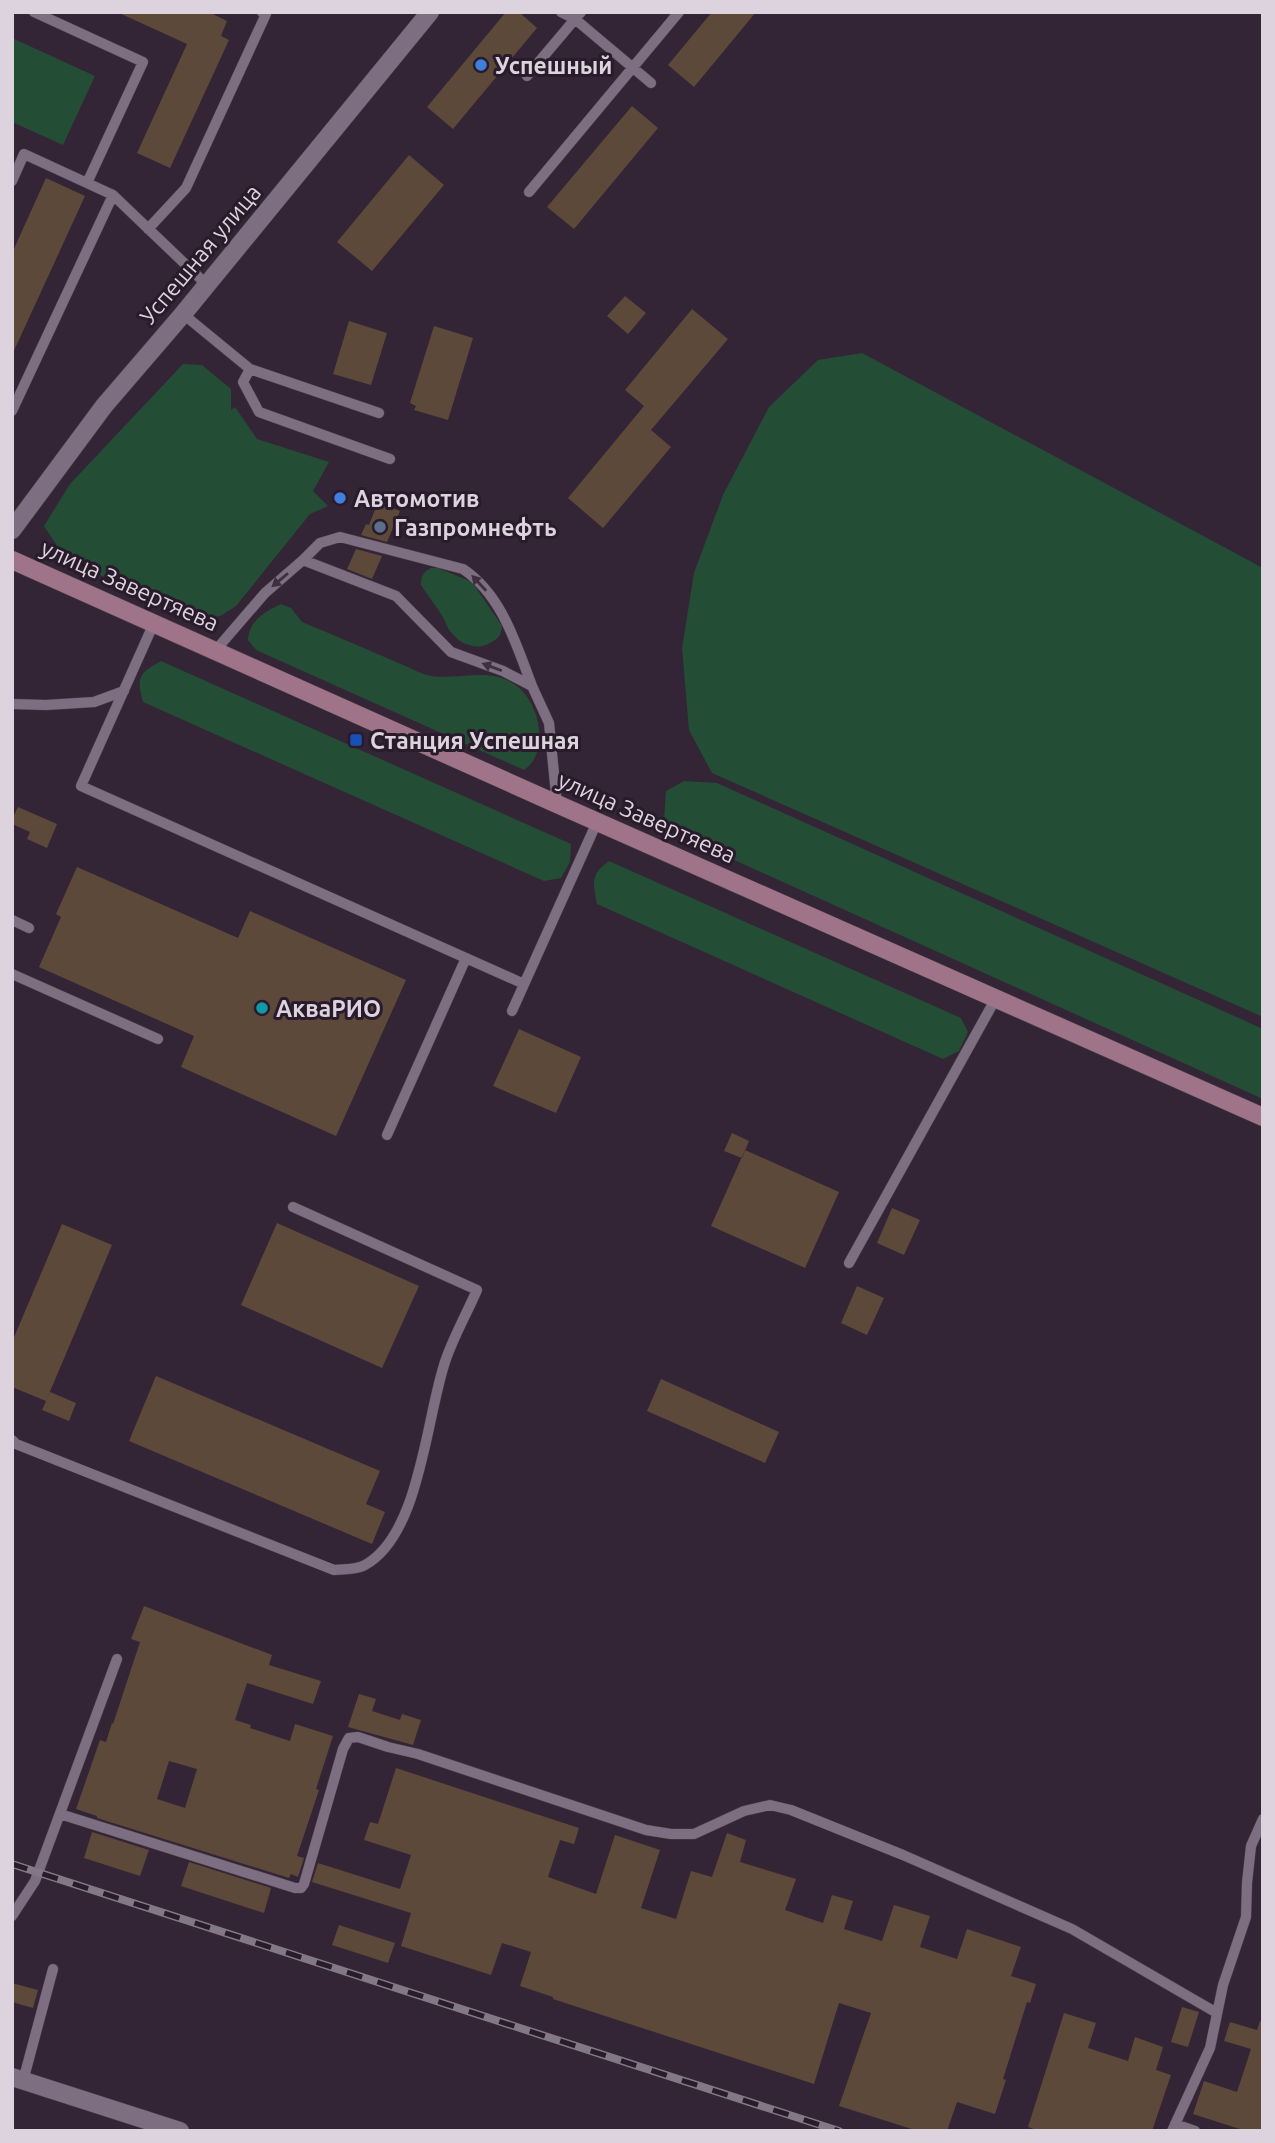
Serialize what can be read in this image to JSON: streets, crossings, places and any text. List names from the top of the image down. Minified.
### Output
{"streets":{"main road":["улица Завертяева"],"street":["Успешная улица"]},"places":{"other":["Успешный","Автомотив","Газпромнефть","АкваРИО"],"transit":["Станция Успешная"]}}
